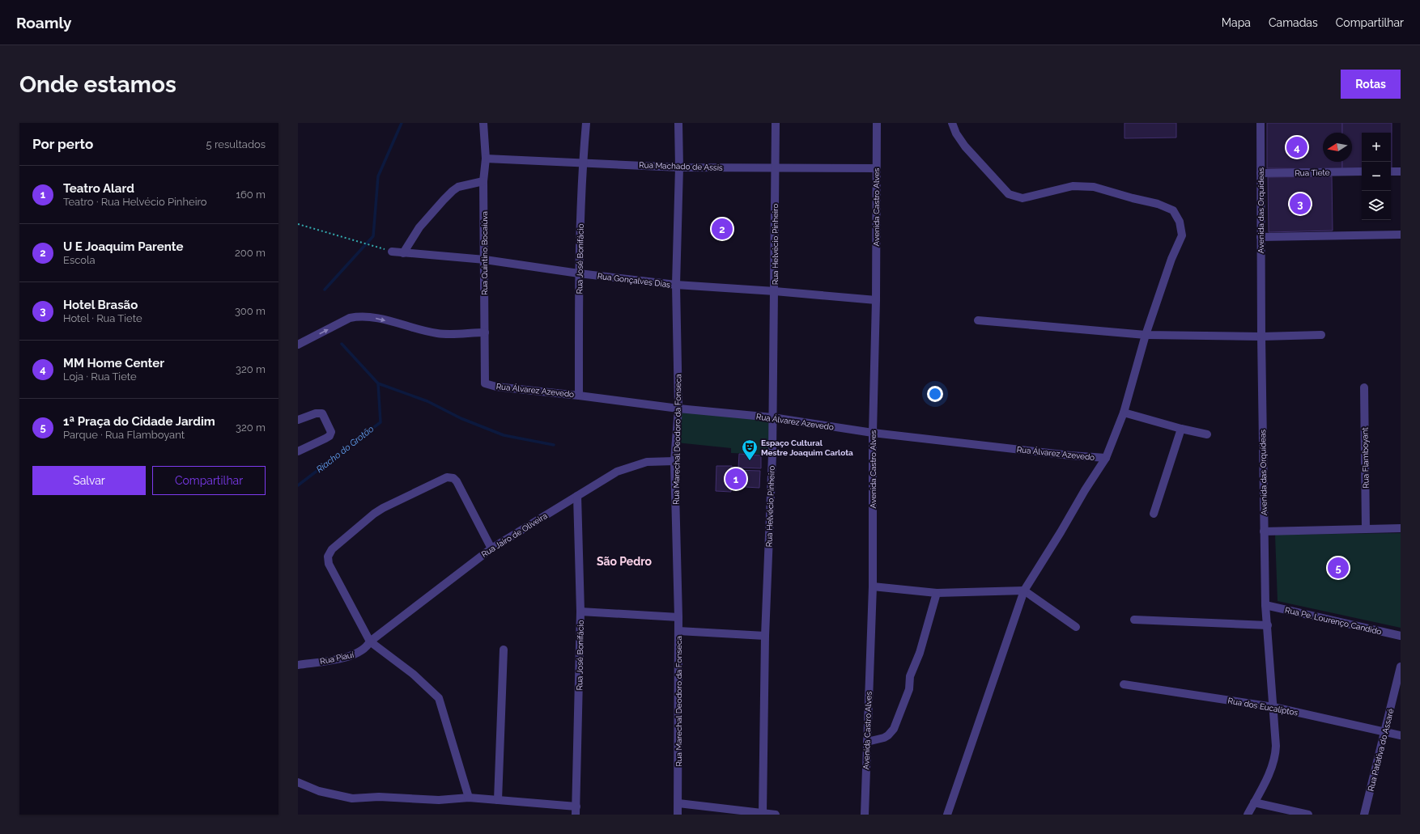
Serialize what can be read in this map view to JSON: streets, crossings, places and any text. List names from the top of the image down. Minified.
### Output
{"streets":{"street":["Rua Machado de Assis","Rua Tiete","Avenida Castro Alves","Avenida das Orquídeas","Rua Helvécio Pinheiro","Rua Quintino Bocaiúva","Rua José Bonifácio","Rua Gonçalves Dias","Rua Álvarez Azevedo","Rua Marechal Deodoro da Fonseca","Rua Flamboyant","Rua Jairo de Oliveira","Rua Pe. Lourenço Candido","Rua Piauí","Rua dos Eucalíptos","Rua Patativa do Assaré"]},"crossings":[["Rua Machado de Assis","Avenida Castro Alves"],["Rua Machado de Assis","Rua Helvécio Pinheiro"],["Rua Machado de Assis","Rua Quintino Bocaiúva"],["Rua Machado de Assis","Rua José Bonifácio"],["Rua Machado de Assis","Rua Marechal Deodoro da Fonseca"],["Rua Tiete","Avenida das Orquídeas"],["Avenida Castro Alves","Rua Gonçalves Dias"],["Avenida Castro Alves","Rua Álvarez Azevedo"],["Avenida das Orquídeas","Rua Pe. Lourenço Candido"],["Avenida das Orquídeas","Rua dos Eucalíptos"],["Rua Helvécio Pinheiro","Rua Gonçalves Dias"],["Rua Helvécio Pinheiro","Rua Álvarez Azevedo"],["Rua Quintino Bocaiúva","Rua Gonçalves Dias"],["Rua Quintino Bocaiúva","Rua Álvarez Azevedo"],["Rua José Bonifácio","Rua Gonçalves Dias"],["Rua José Bonifácio","Rua Álvarez Azevedo"],["Rua José Bonifácio","Rua Jairo de Oliveira"],["Rua Gonçalves Dias","Rua Marechal Deodoro da Fonseca"],["Rua Álvarez Azevedo","Rua Marechal Deodoro da Fonseca"],["Rua Marechal Deodoro da Fonseca","Rua Jairo de Oliveira"],["Rua Jairo de Oliveira","Rua Piauí"],["Rua dos Eucalíptos","Rua Patativa do Assaré"]],"districts":["São Pedro"],"water":["Riacho do Grotão"],"places":{"theatre":["Espaço Cultural Mestre Joaquim Carlota"]},"north":"left","page":{"header":"Roamly","nav":["Mapa","Camadas","Compartilhar"],"buttons":["Rotas",["Salvar","Compartilhar"]],"title":"Onde estamos","heading":["Por perto","5 resultados"],"map_buttons":["+","−"],"pins":["4","3","2","1","5"],"list":[{"mark":"1","name":"Teatro Alard","note":"Teatro · Rua Helvécio Pinheiro","value":"160 m"},{"mark":"2","name":"U E Joaquim Parente","note":"Escola","value":"200 m"},{"mark":"3","name":"Hotel Brasão","note":"Hotel · Rua Tiete","value":"300 m"},{"mark":"4","name":"MM Home Center","note":"Loja · Rua Tiete","value":"320 m"},{"mark":"5","name":"1ª Praça do Cidade Jardim","note":"Parque · Rua Flamboyant","value":"320 m"}]}}
